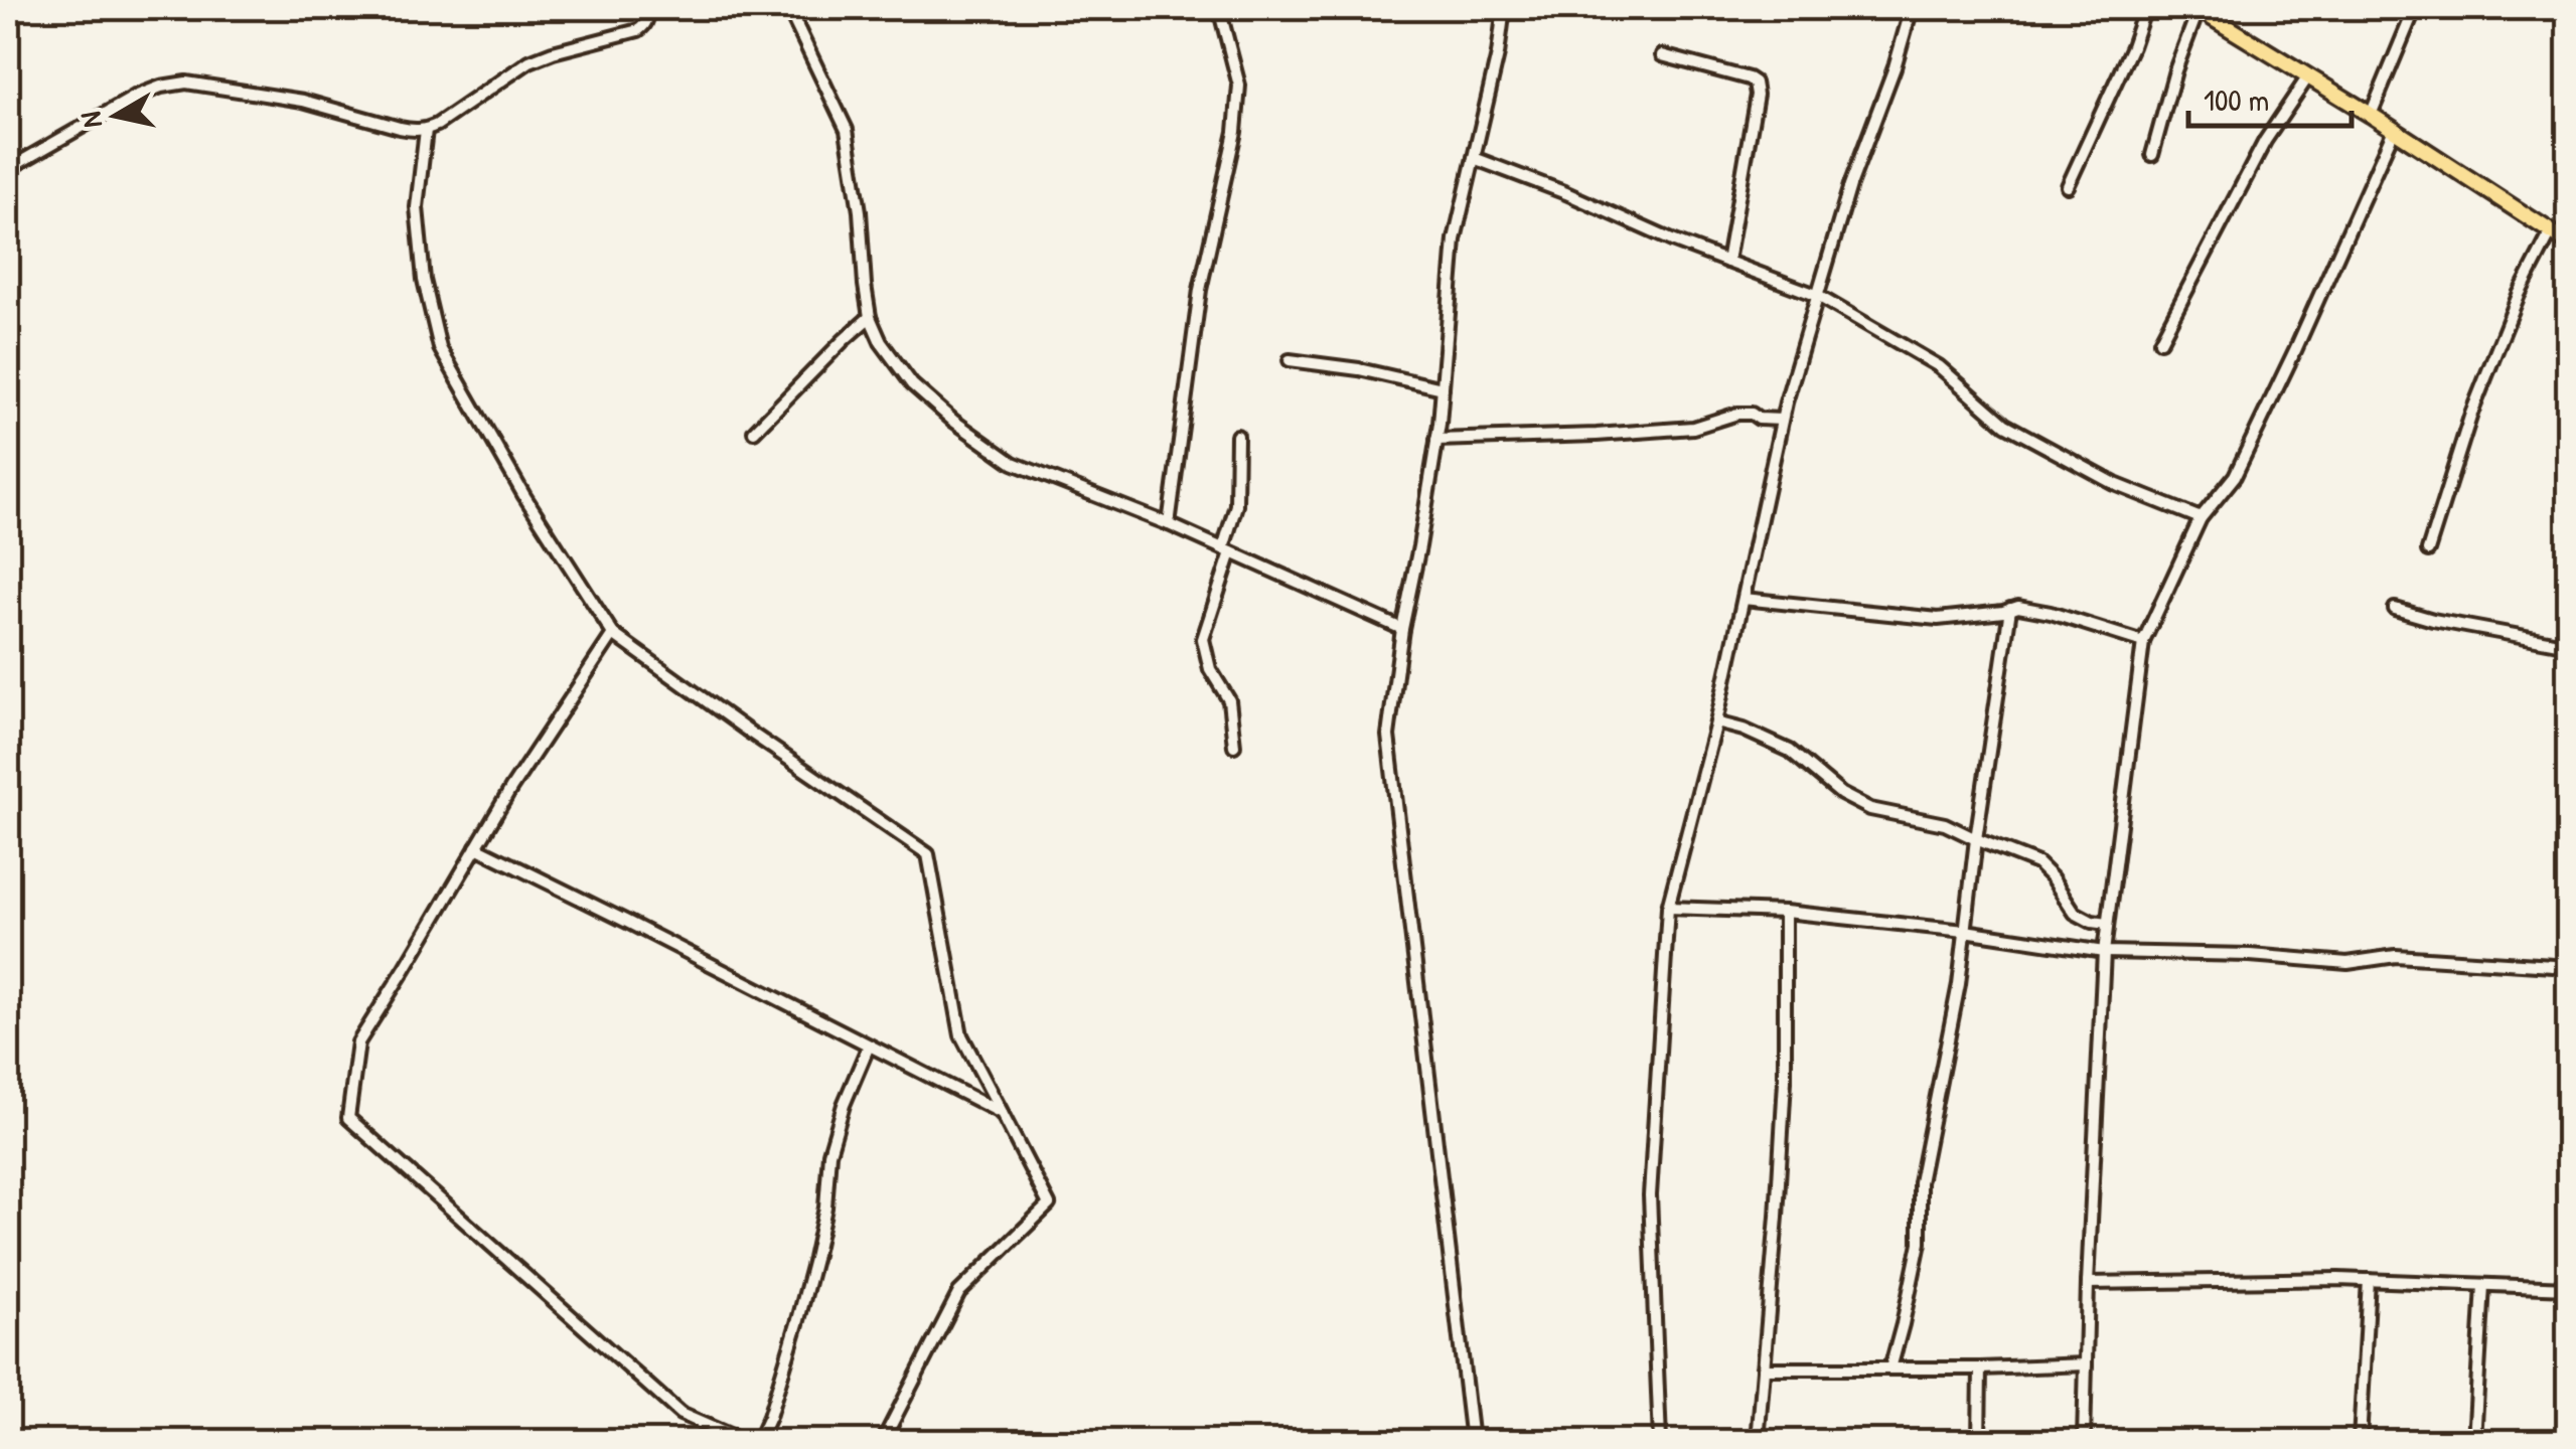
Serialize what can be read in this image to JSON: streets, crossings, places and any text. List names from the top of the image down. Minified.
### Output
{"scale_bar":"100 m","north":"left"}
